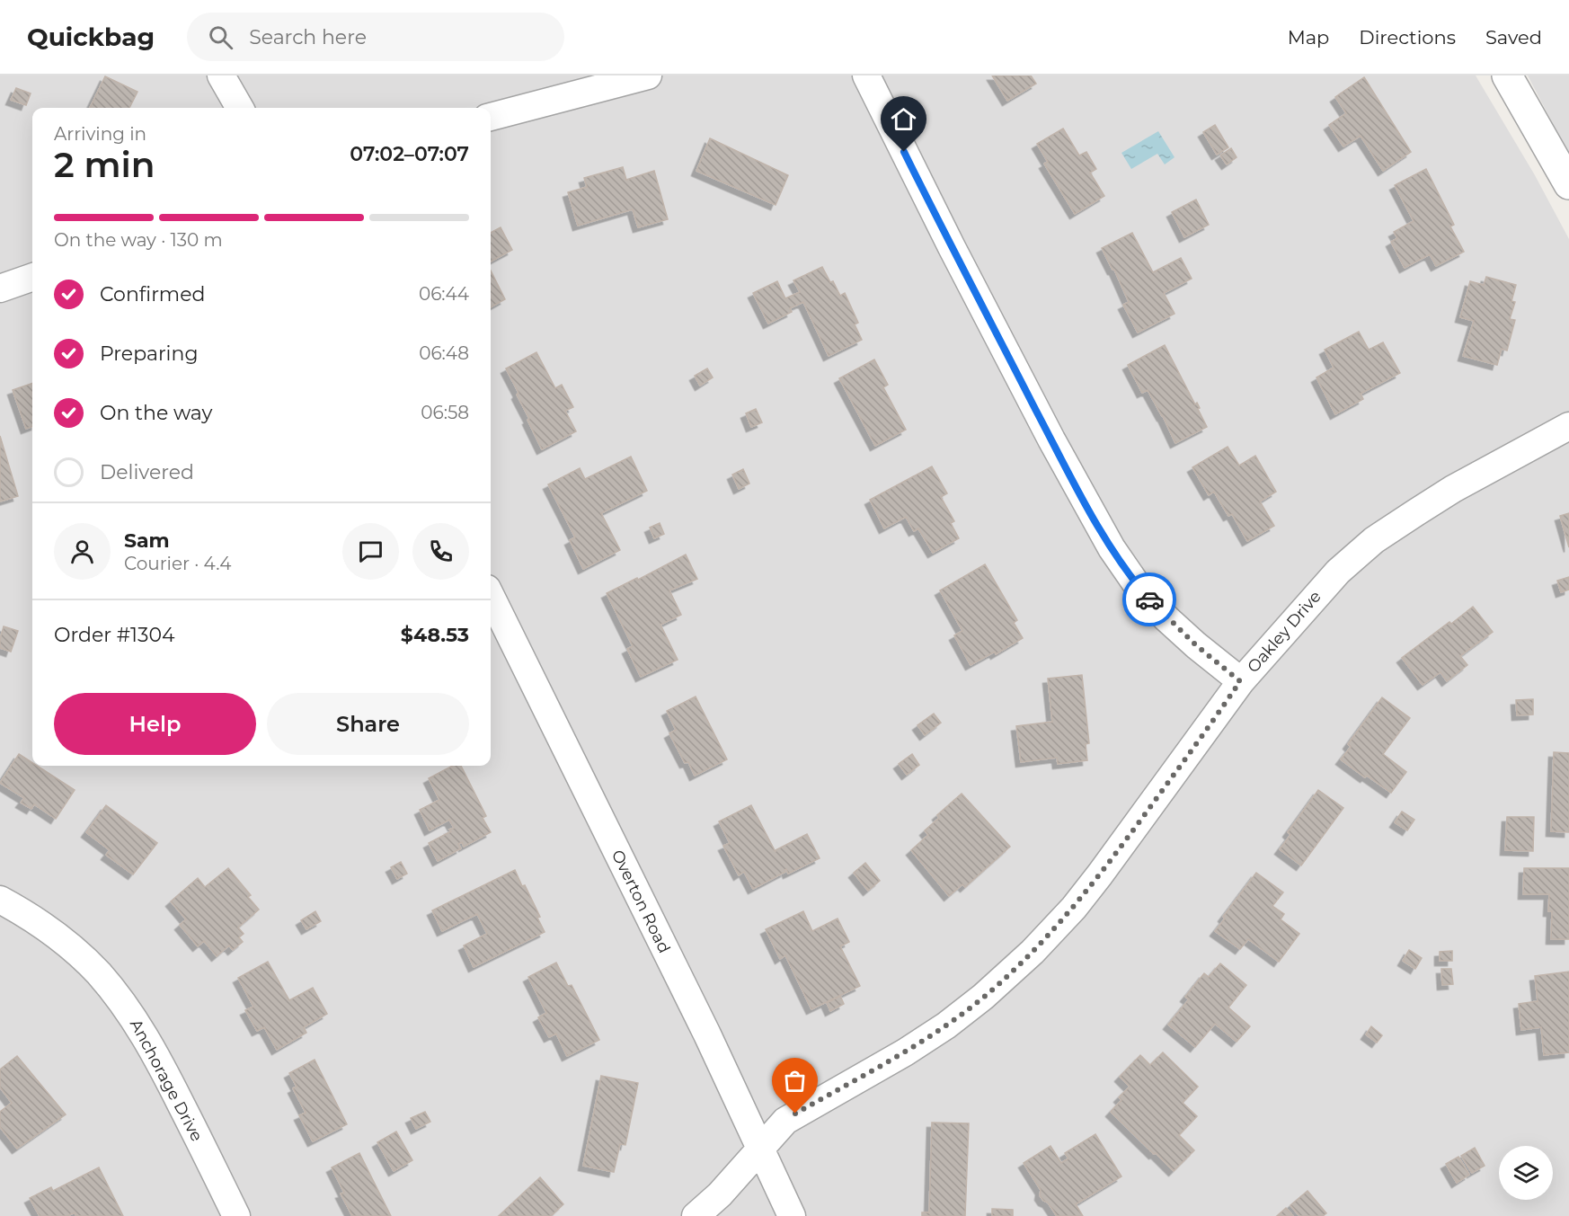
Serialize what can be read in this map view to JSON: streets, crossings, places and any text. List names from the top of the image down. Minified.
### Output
{"streets":{"street":["Oakley Drive","Overton Road","Anchorage Drive"]},"crossings":[["Oakley Drive","Overton Road"]],"page":{"header":"Quickbag","search":"Search here","nav":["Map","Directions","Saved"],"heading":["2 min","Arriving in","07:02–07:07"],"panel":["Sam","Courier · 4.4","Order #1304","$48.53"],"bar":"On the way · 130 m","list":[["Confirmed","06:44"],["Preparing","06:48"],["On the way","06:58"],"Delivered"],"buttons":["Help","Share"]}}
